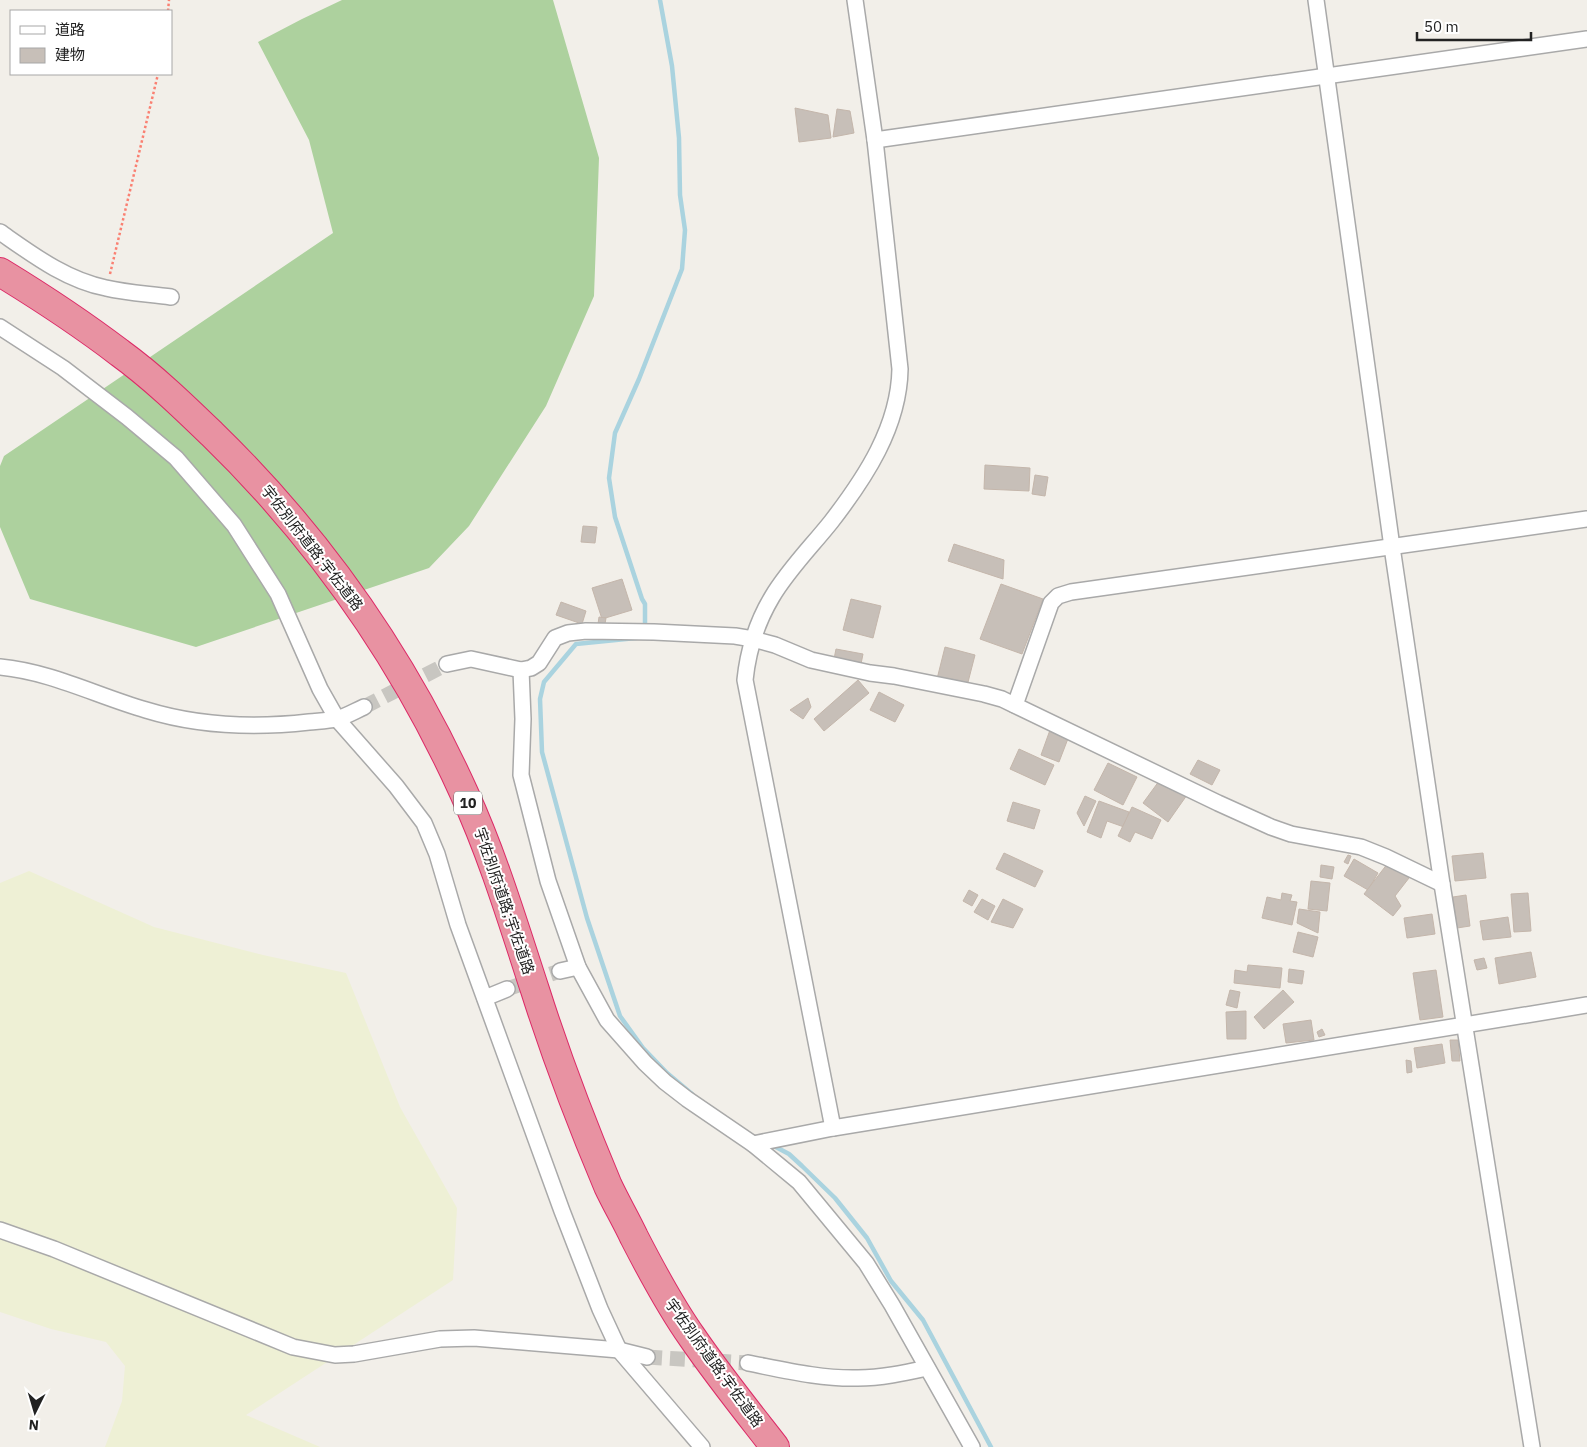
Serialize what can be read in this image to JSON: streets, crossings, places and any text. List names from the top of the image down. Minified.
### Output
{"streets":{"highway":["宇佐別府道路;宇佐道路","10"]},"legend":["道路","建物"],"scale_bar":"50 m","north":"bottom"}
